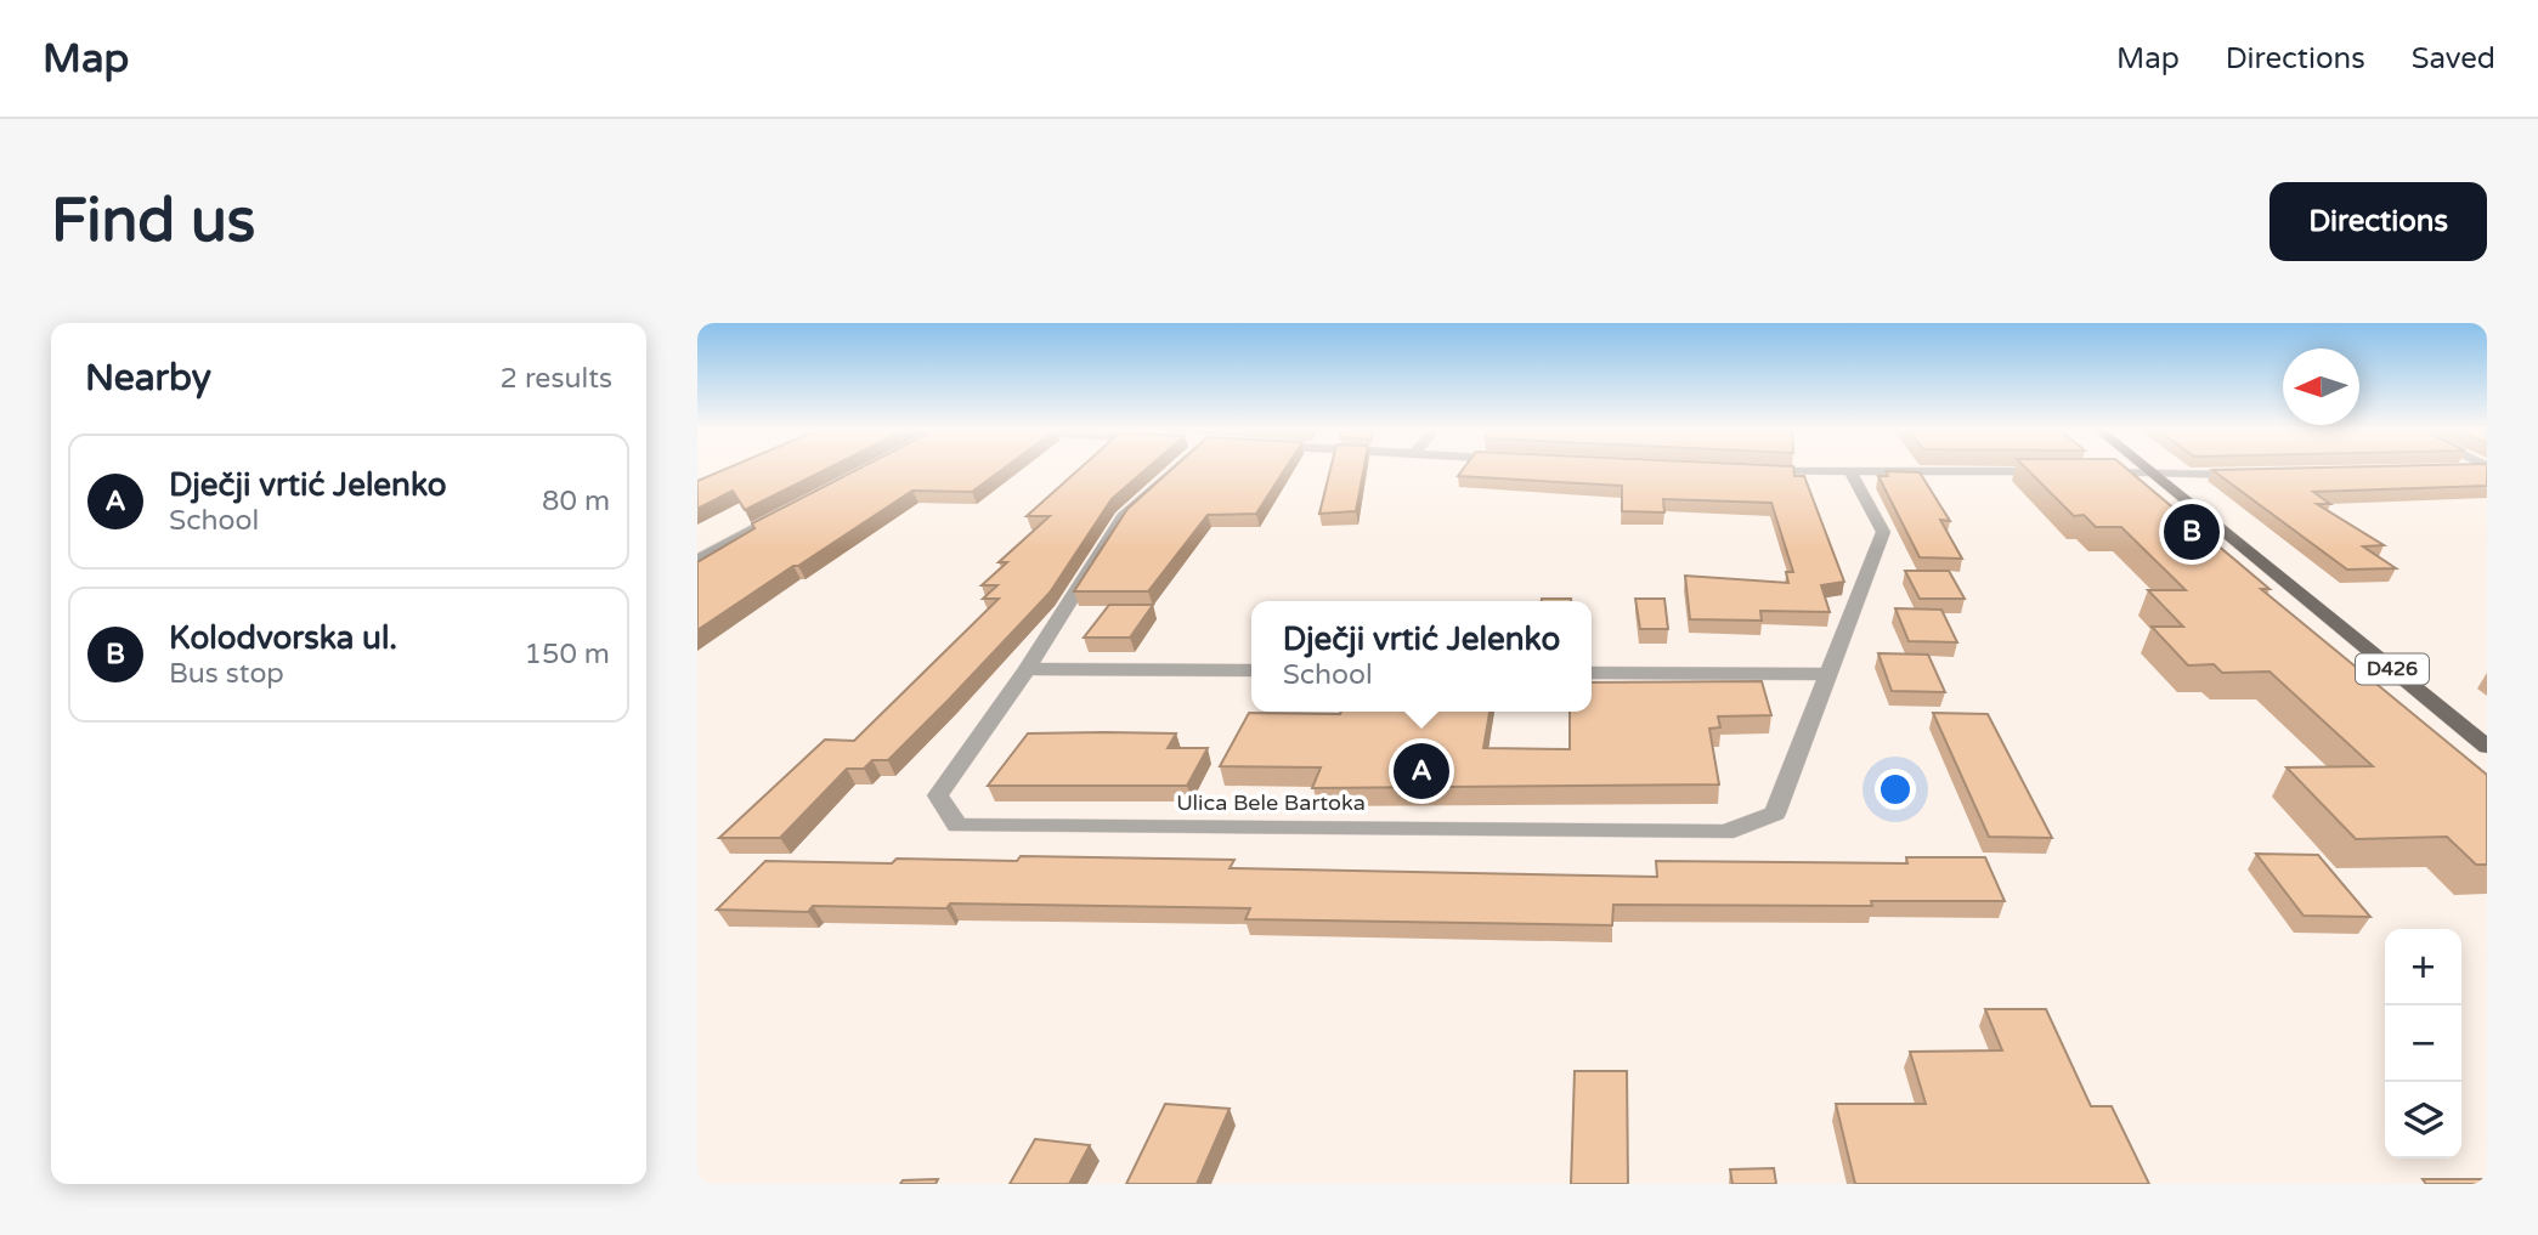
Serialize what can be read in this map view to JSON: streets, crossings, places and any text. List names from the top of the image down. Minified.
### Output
{"streets":{"main road":["D426"],"street":["Ulica Bele Bartoka"]},"north":"left","page":{"header":"Map","nav":["Map","Directions","Saved"],"buttons":"Directions","title":"Find us","heading":["Nearby","2 results"],"list":[{"mark":"A","name":"Dječji vrtić Jelenko","note":"School","value":"80 m"},{"mark":"B","name":"Kolodvorska ul.","note":"Bus stop","value":"150 m"}],"pins":["B","A"],"popup":["Dječji vrtić Jelenko","School"],"map_buttons":["+","−"]}}
